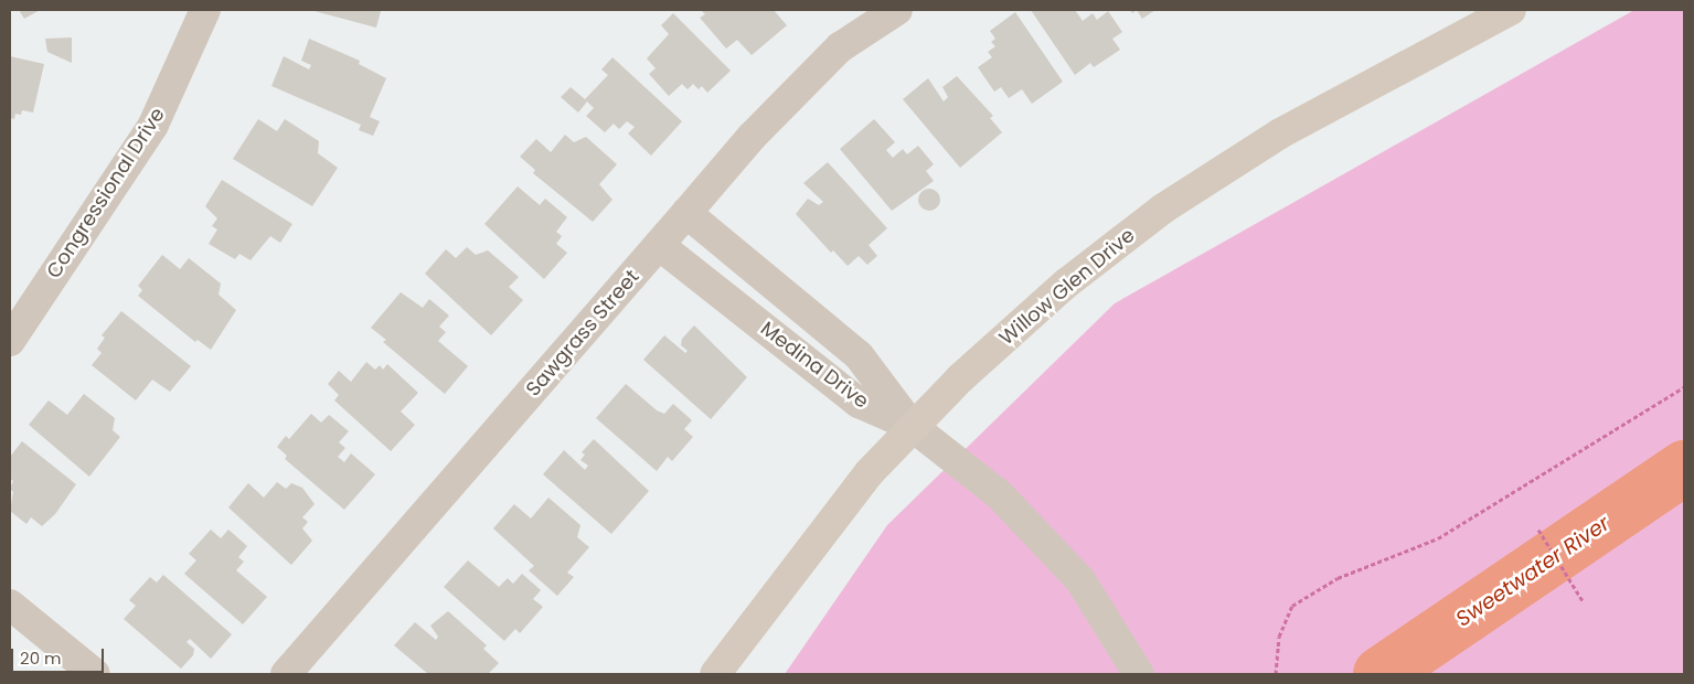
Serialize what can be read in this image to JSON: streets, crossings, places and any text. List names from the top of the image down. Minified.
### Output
{"streets":{"main road":["Willow Glen Drive"],"street":["Congressional Drive","Sawgrass Street","Medina Drive"]},"crossings":[["Willow Glen Drive","Medina Drive"],["Sawgrass Street","Medina Drive"]],"water":["Sweetwater River"],"scale_bar":"20 m"}
